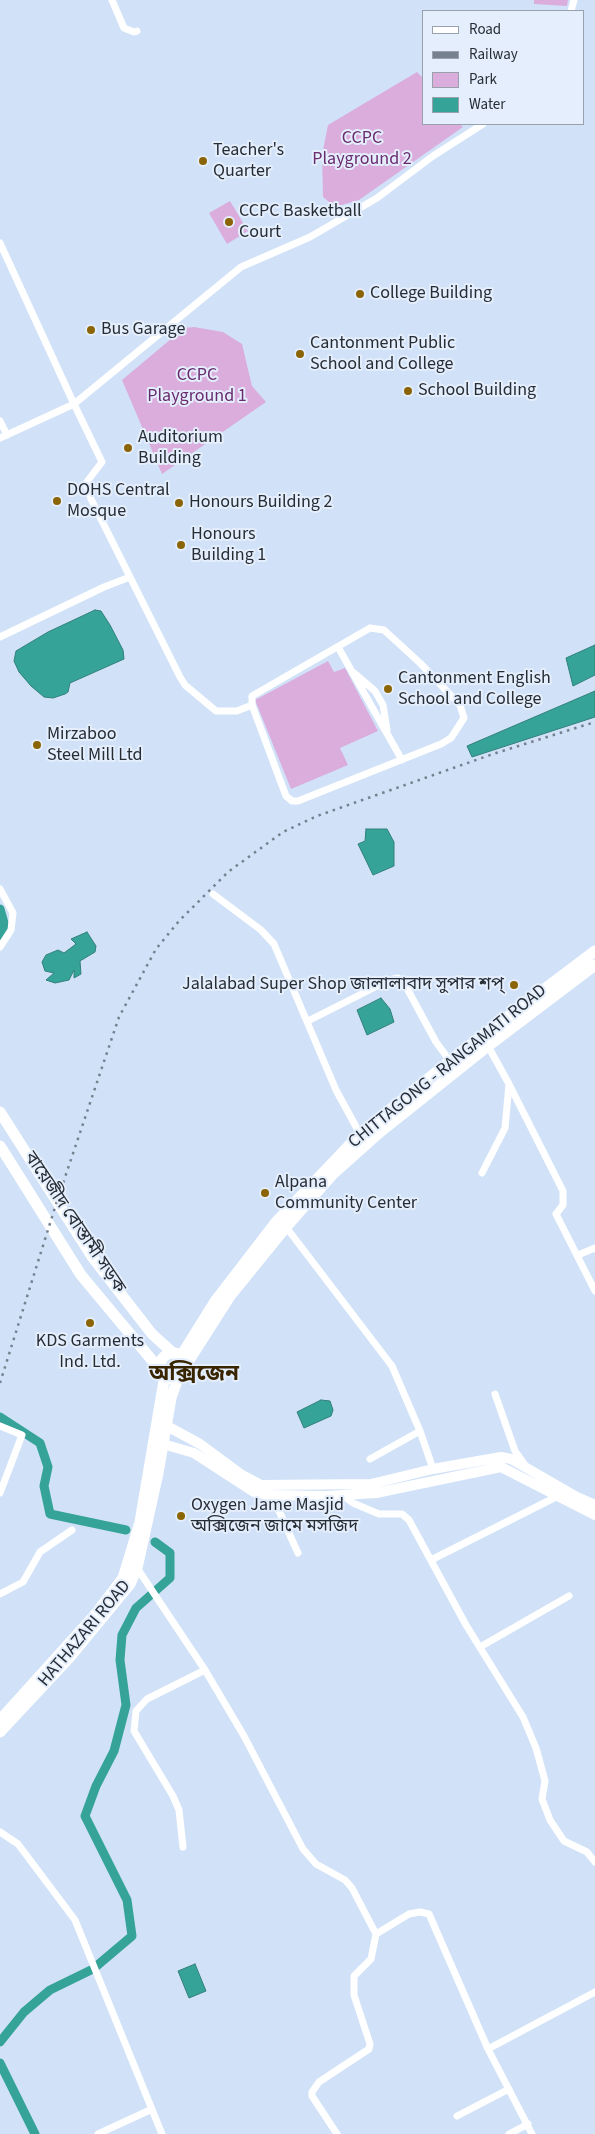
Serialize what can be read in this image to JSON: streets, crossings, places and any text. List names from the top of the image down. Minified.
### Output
{"streets":{"main road":["CHITTAGONG - RANGAMATI ROAD","বায়েজীদ বোস্তামী সড়ক","HATHAZARI ROAD"]},"crossings":[["CHITTAGONG - RANGAMATI ROAD","বায়েজীদ বোস্তামী সড়ক"],["CHITTAGONG - RANGAMATI ROAD","HATHAZARI ROAD"],["বায়েজীদ বোস্তামী সড়ক","HATHAZARI ROAD"]],"districts":["অক্সিজেন"],"parks":["CCPC Playground 2","CCPC Playground 1"],"places":["Teacher's Quarter","CCPC Basketball Court","College Building","Bus Garage","Cantonment Public School and College","School Building","Auditorium Building","DOHS Central Mosque","Honours Building 2","Honours Building 1","Cantonment English School and College","Mirzaboo Steel Mill Ltd","Jalalabad Super Shop জালালাবাদ সুপার শপ্","Alpana Community Center","KDS Garments Ind. Ltd.","Oxygen Jame Masjid অক্সিজেন জামে মসজিদ"],"legend":["Road","Railway","Park","Water"]}
